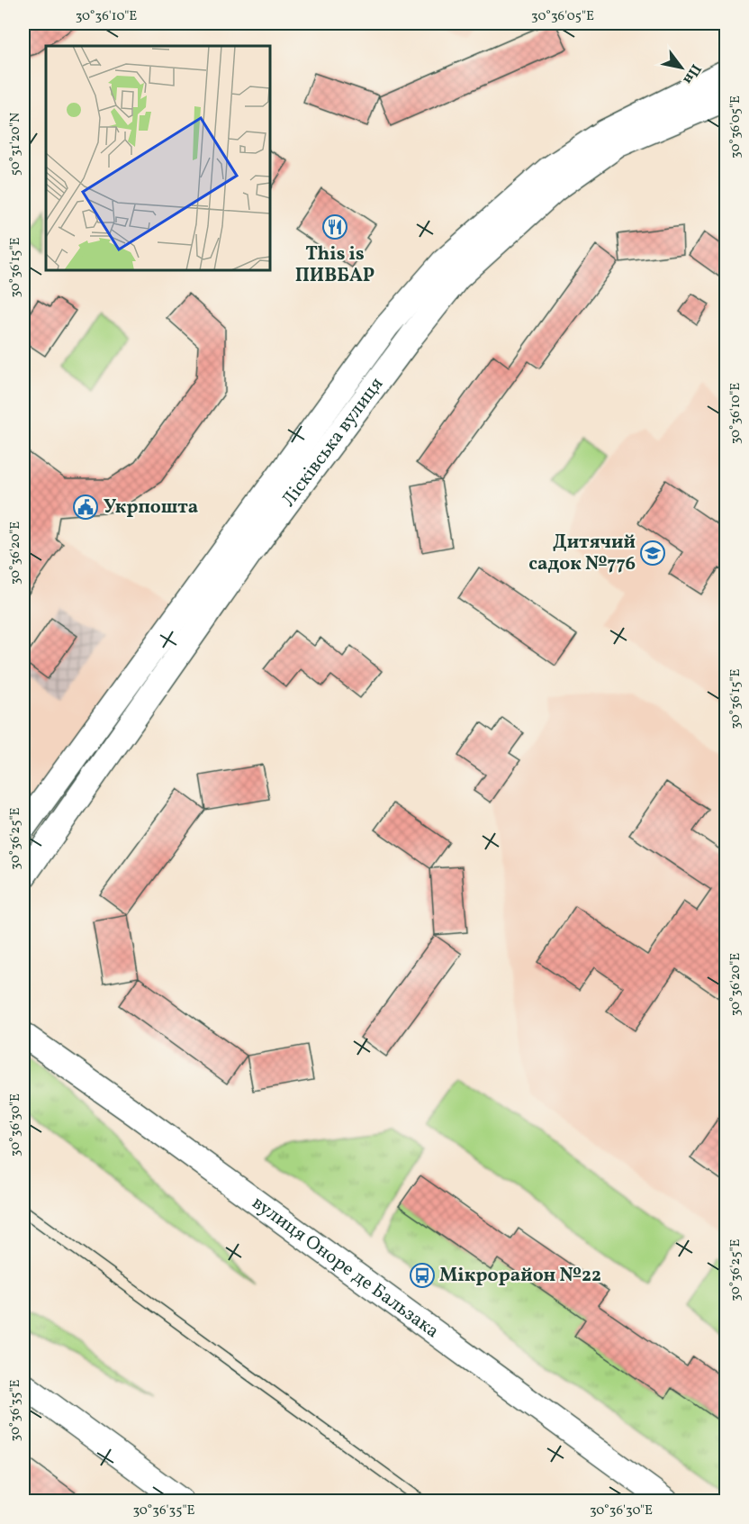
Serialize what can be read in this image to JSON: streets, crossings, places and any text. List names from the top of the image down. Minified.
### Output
{"streets":{"street":["Лісківська вулиця","вулиця Оноре де Бальзака"]},"places":{"restaurant":["This is ПИВБАР"],"public building":["Укрпошта"],"school or university":["Дитячий садок №776"],"bus stop":["Мікрорайон №22"]},"north":"bottom right","coordinates":["30°36'10\"E","30°36'05\"E","50°31'20\"N","30°36'15\"E","30°36'20\"E","30°36'25\"E","30°36'30\"E","30°36'35\"E"]}
